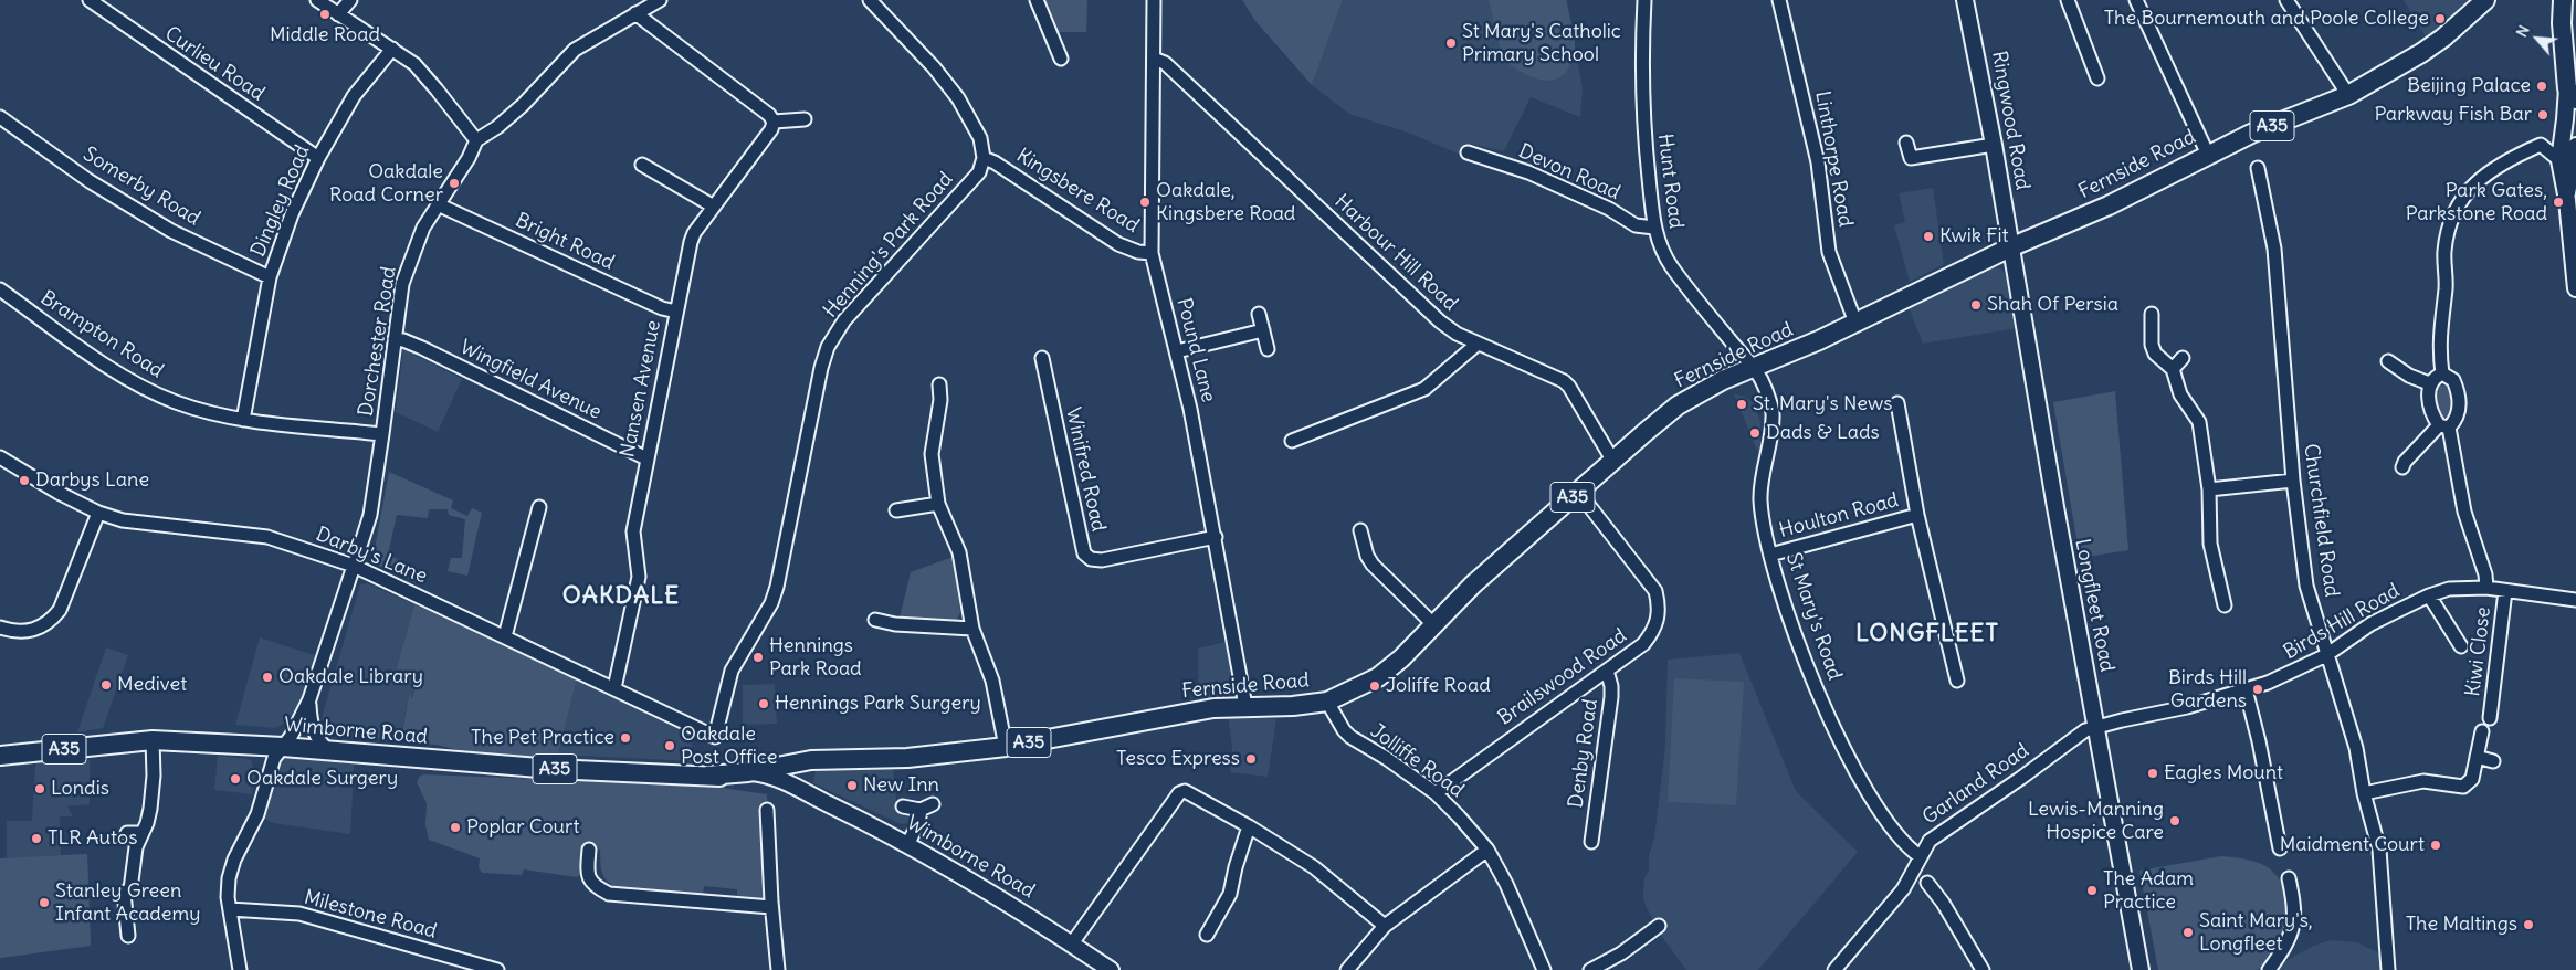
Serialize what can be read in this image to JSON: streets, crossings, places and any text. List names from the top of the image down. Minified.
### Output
{"streets":{"highway":["A35","Fernside Road","Wimborne Road"],"main road":["Ringwood Road","Longfleet Road"],"street":["Curlieu Road","Linthorpe Road","Devon Road","Hunt Road","Somerby Road","Kingsbere Road","Dingley Road","Bright Road","Henning's Park Road","Harbour Hill Road","Brampton Road","Dorchester Road","Pound Lane","Wingfield Avenue","Nansen Avenue","Winifred Road","Houlton Road","Churchfield Road","Darby's Lane","St Mary's Road","Birds Hill Road","Kiwi Close","Brailswood Road","Denby Road","Jolliffe Road","Garland Road","Milestone Road"]},"crossings":[["Curlieu Road","Dingley Road"],["Ringwood Road","Fernside Road"],["Ringwood Road","Longfleet Road"],["Linthorpe Road","Fernside Road"],["Fernside Road","Hunt Road"],["Fernside Road","Harbour Hill Road"],["Fernside Road","Pound Lane"],["Fernside Road","Longfleet Road"],["Fernside Road","St Mary's Road"],["Fernside Road","Brailswood Road"],["Fernside Road","Wimborne Road"],["Fernside Road","Jolliffe Road"],["Devon Road","Hunt Road"],["Hunt Road","St Mary's Road"],["Somerby Road","Dingley Road"],["Kingsbere Road","Henning's Park Road"],["Kingsbere Road","Pound Lane"],["Dingley Road","Brampton Road"],["Bright Road","Dorchester Road"],["Bright Road","Nansen Avenue"],["Henning's Park Road","Darby's Lane"],["Harbour Hill Road","Pound Lane"],["Brampton Road","Dorchester Road"],["Dorchester Road","Wingfield Avenue"],["Dorchester Road","Darby's Lane"],["Dorchester Road","Wimborne Road"],["Dorchester Road","Milestone Road"],["Pound Lane","Winifred Road"],["Wingfield Avenue","Nansen Avenue"],["Nansen Avenue","Darby's Lane"],["Houlton Road","St Mary's Road"],["Churchfield Road","Birds Hill Road"],["Longfleet Road","Birds Hill Road"],["Longfleet Road","Garland Road"],["St Mary's Road","Garland Road"],["Birds Hill Road","Kiwi Close"],["Birds Hill Road","Garland Road"],["Brailswood Road","Denby Road"],["Brailswood Road","Jolliffe Road"]],"districts":["OAKDALE","LONGFLEET"],"places":["Middle Road","The Bournemouth and Poole College","St Mary's Catholic Primary School","Beijing Palace","Parkway Fish Bar","Oakdale Road Corner","Oakdale, Kingsbere Road","Park Gates, Parkstone Road","Kwik Fit","Shah Of Persia","St. Mary's News","Dads & Lads","Darbys Lane","Hennings Park Road","Oakdale Library","Medivet","Joliffe Road","Birds Hill Gardens","Hennings Park Surgery","The Pet Practice","Oakdale Post Office","Tesco Express","Eagles Mount","Oakdale Surgery","New Inn","Londis","Lewis-Manning Hospice Care","Poplar Court","TLR Autos","Maidment Court","The Adam Practice","Stanley Green Infant Academy","The Maltings","Saint Mary's, Longfleet"],"north":"top left"}
